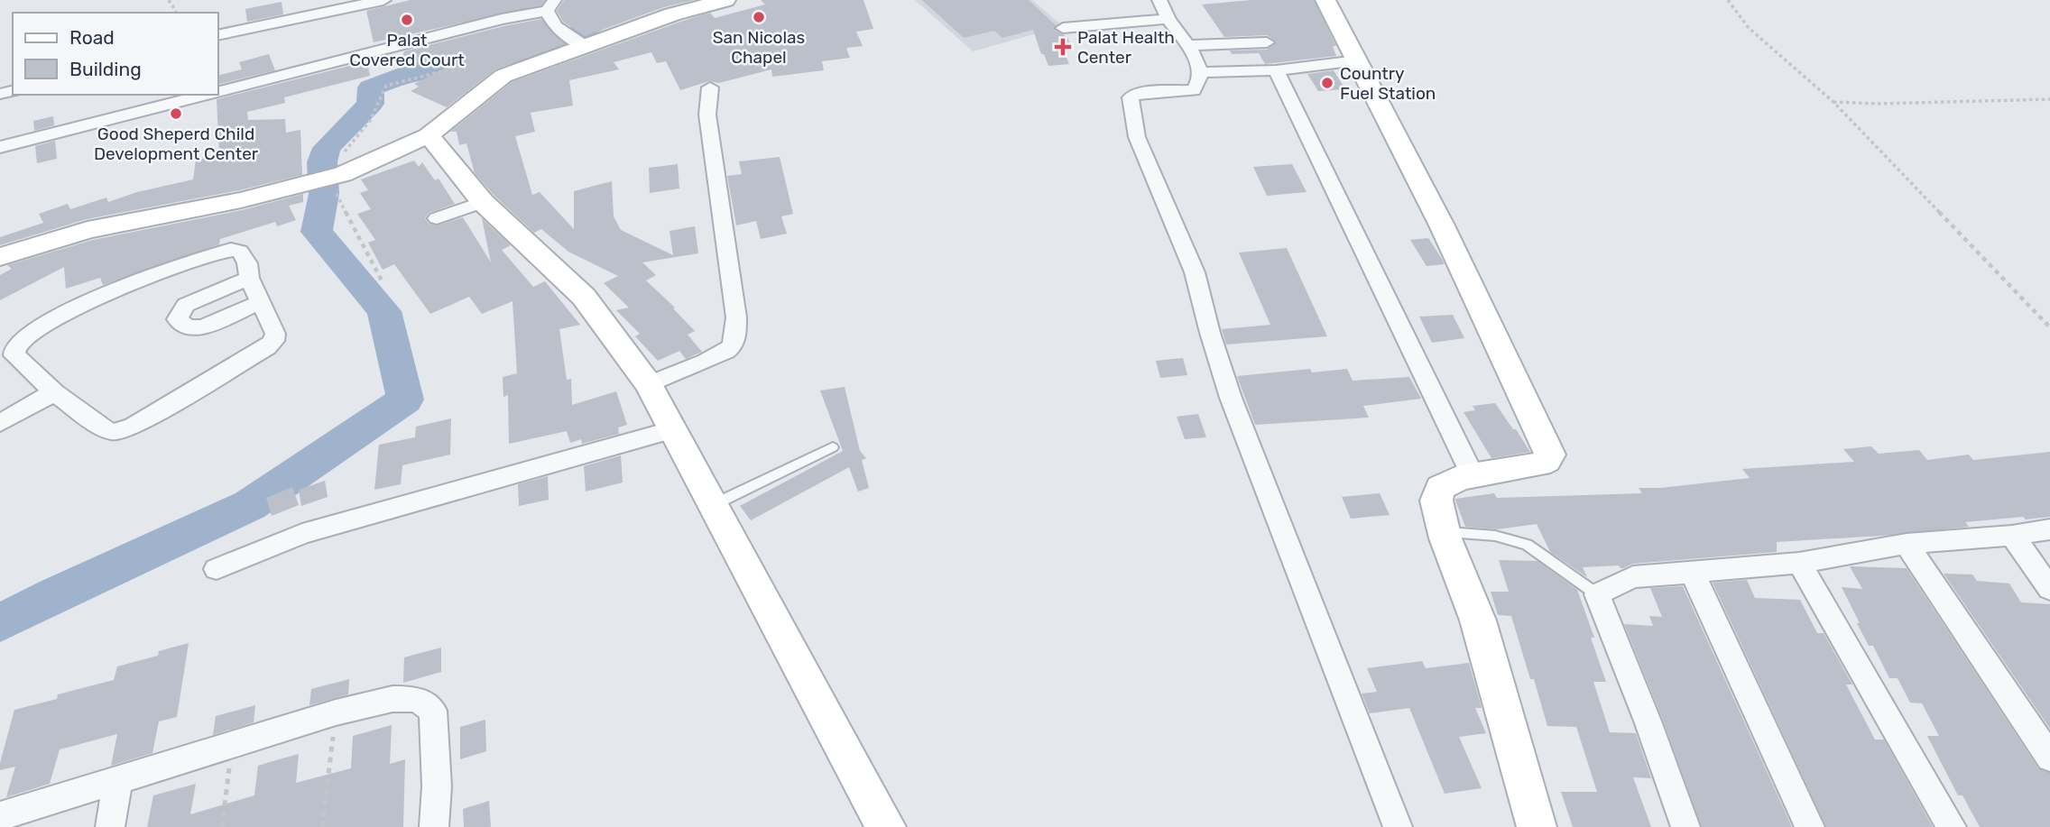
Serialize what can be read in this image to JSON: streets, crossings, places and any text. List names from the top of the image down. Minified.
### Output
{"places":{"other":["San Nicolas Chapel","Palat Covered Court","Country Fuel Station","Good Sheperd Child Development Center"],"health":["Palat Health Center"]},"legend":["Road","Building"]}
